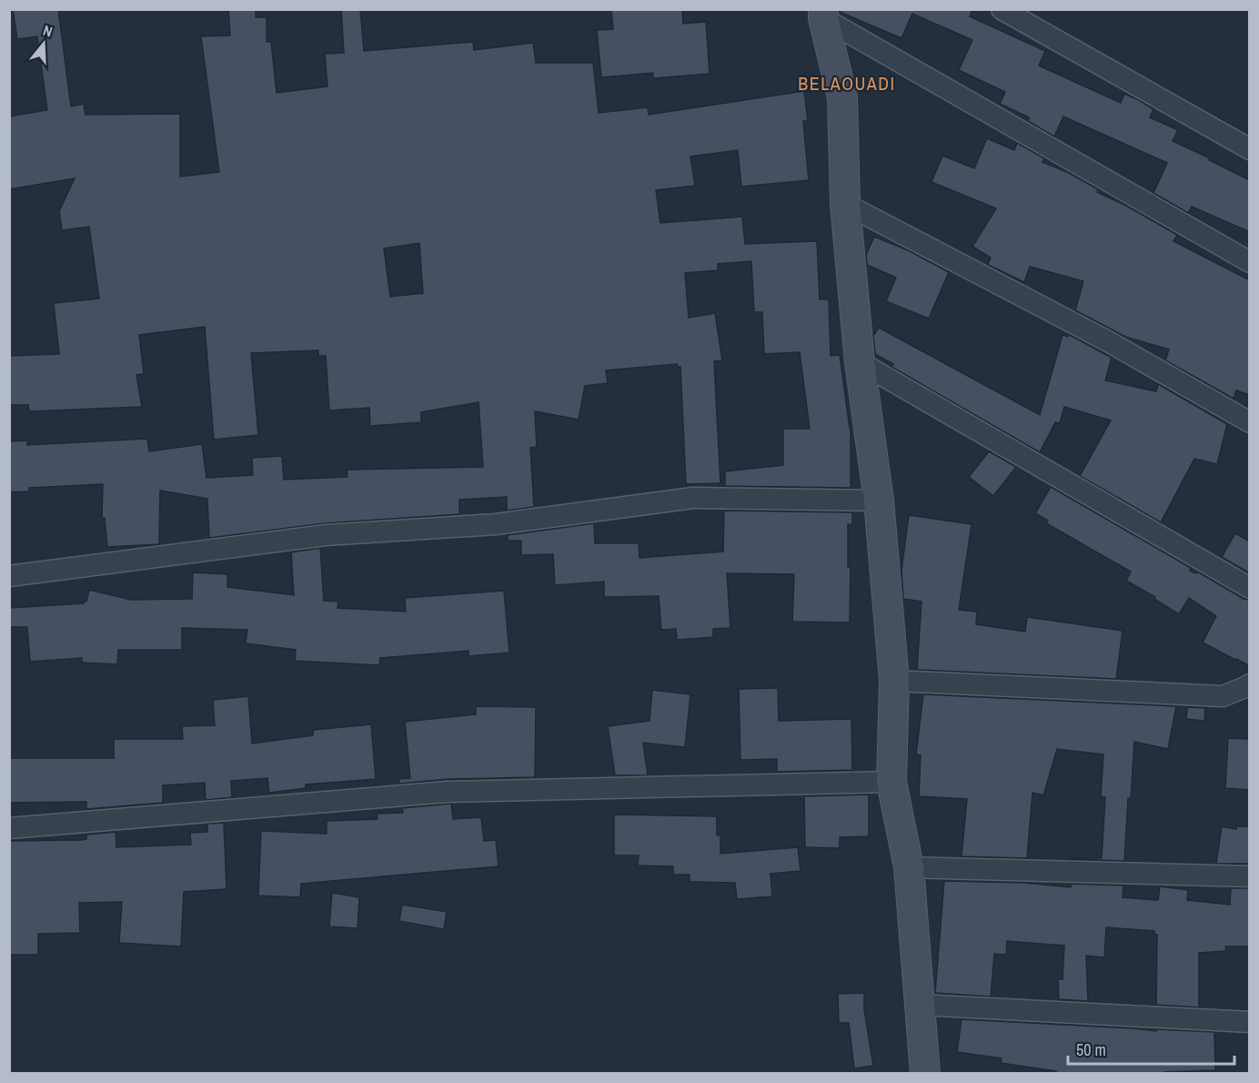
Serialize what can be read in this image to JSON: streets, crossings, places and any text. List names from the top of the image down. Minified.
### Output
{"districts":["BELAOUADI"],"scale_bar":"50 m","north":"top"}
